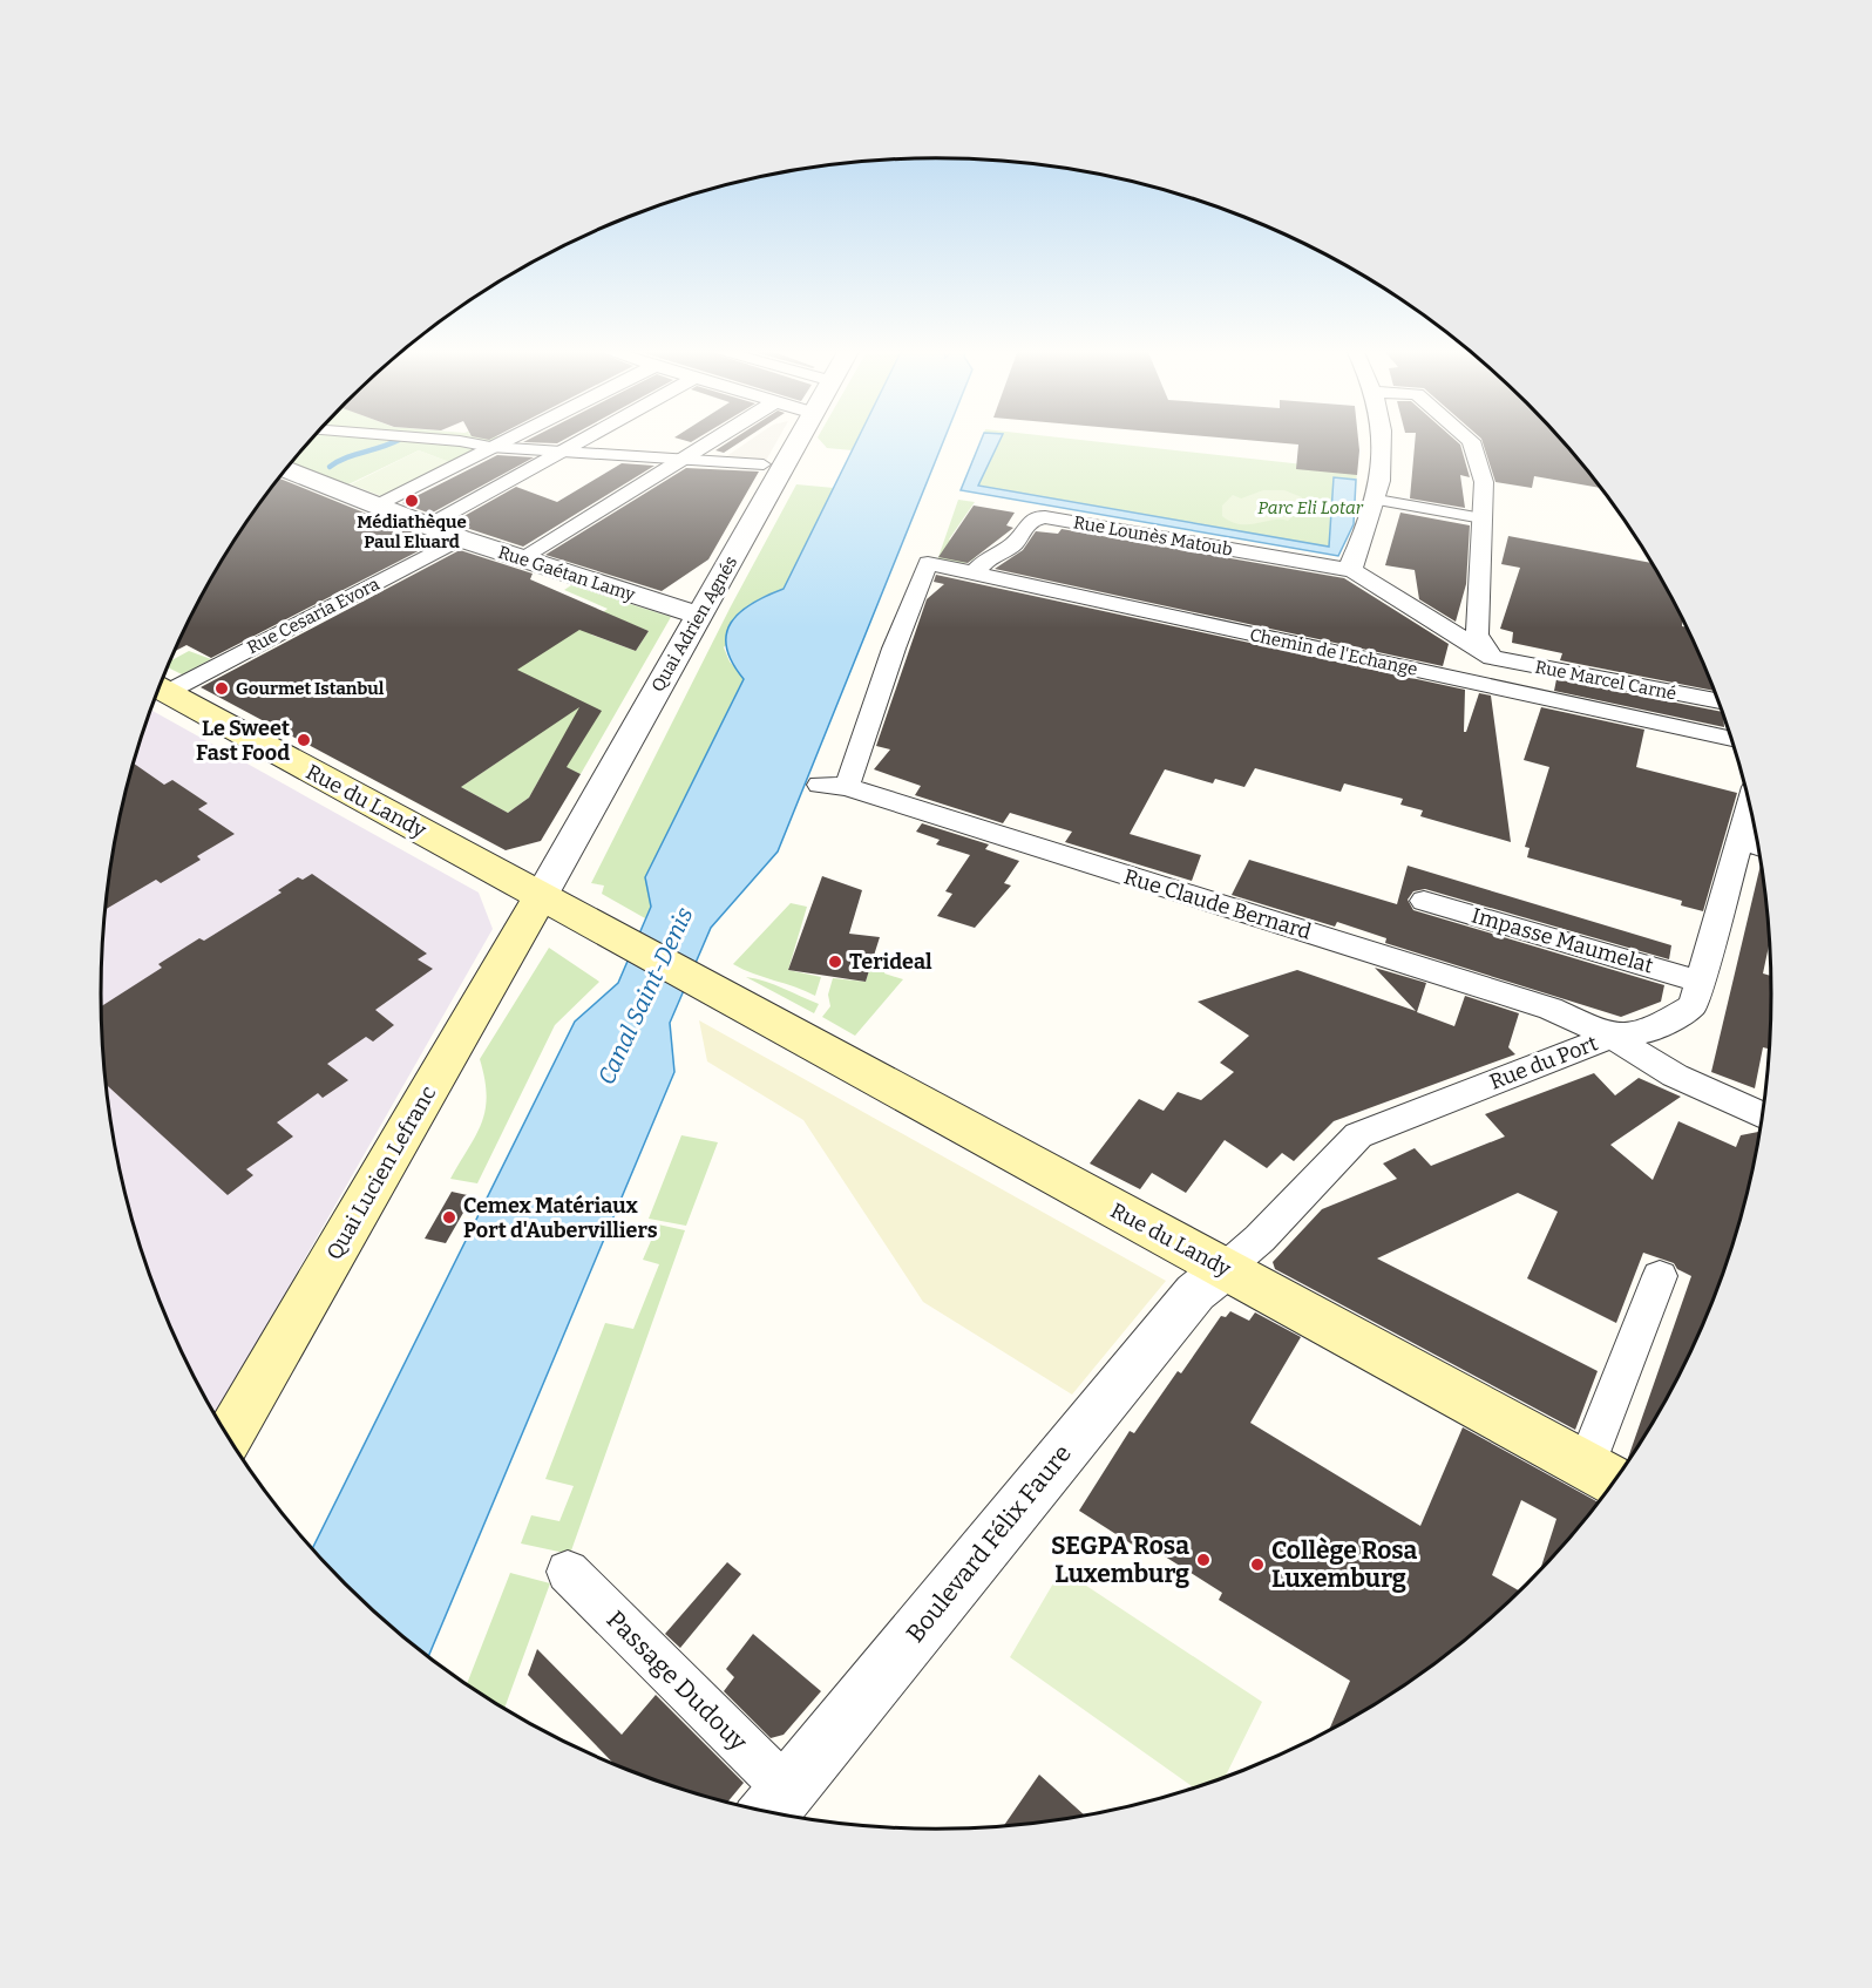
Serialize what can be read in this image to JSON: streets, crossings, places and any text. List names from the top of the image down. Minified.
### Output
{"streets":{"main road":["Rue du Landy","Quai Lucien Lefranc"],"street":["Rue Lounès Matoub","Rue Gaétan Lamy","Rue Cesaria Evora","Quai Adrien Agnés","Chemin de l'Echange","Rue Marcel Carné","Rue Claude Bernard","Impasse Maumelat","Rue du Port","Boulevard Félix Faure","Passage Dudouy"]},"crossings":[["Rue Lounès Matoub","Chemin de l'Echange"],["Rue Gaétan Lamy","Rue Cesaria Evora"],["Rue Gaétan Lamy","Quai Adrien Agnés"],["Quai Adrien Agnés","Rue du Landy"],["Quai Adrien Agnés","Quai Lucien Lefranc"],["Chemin de l'Echange","Rue Claude Bernard"],["Rue du Landy","Rue du Port"],["Rue du Landy","Quai Lucien Lefranc"],["Rue du Landy","Boulevard Félix Faure"],["Rue Claude Bernard","Rue du Port"],["Impasse Maumelat","Rue du Port"],["Rue du Port","Boulevard Félix Faure"],["Boulevard Félix Faure","Passage Dudouy"]],"water":["Canal Saint-Denis"],"parks":["Parc Eli Lotar"],"places":["Médiathèque Paul Eluard","Gourmet Istanbul","Le Sweet Fast Food","Terideal","Cemex Matériaux Port d'Aubervilliers","SEGPA Rosa Luxemburg","Collège Rosa Luxemburg"]}
